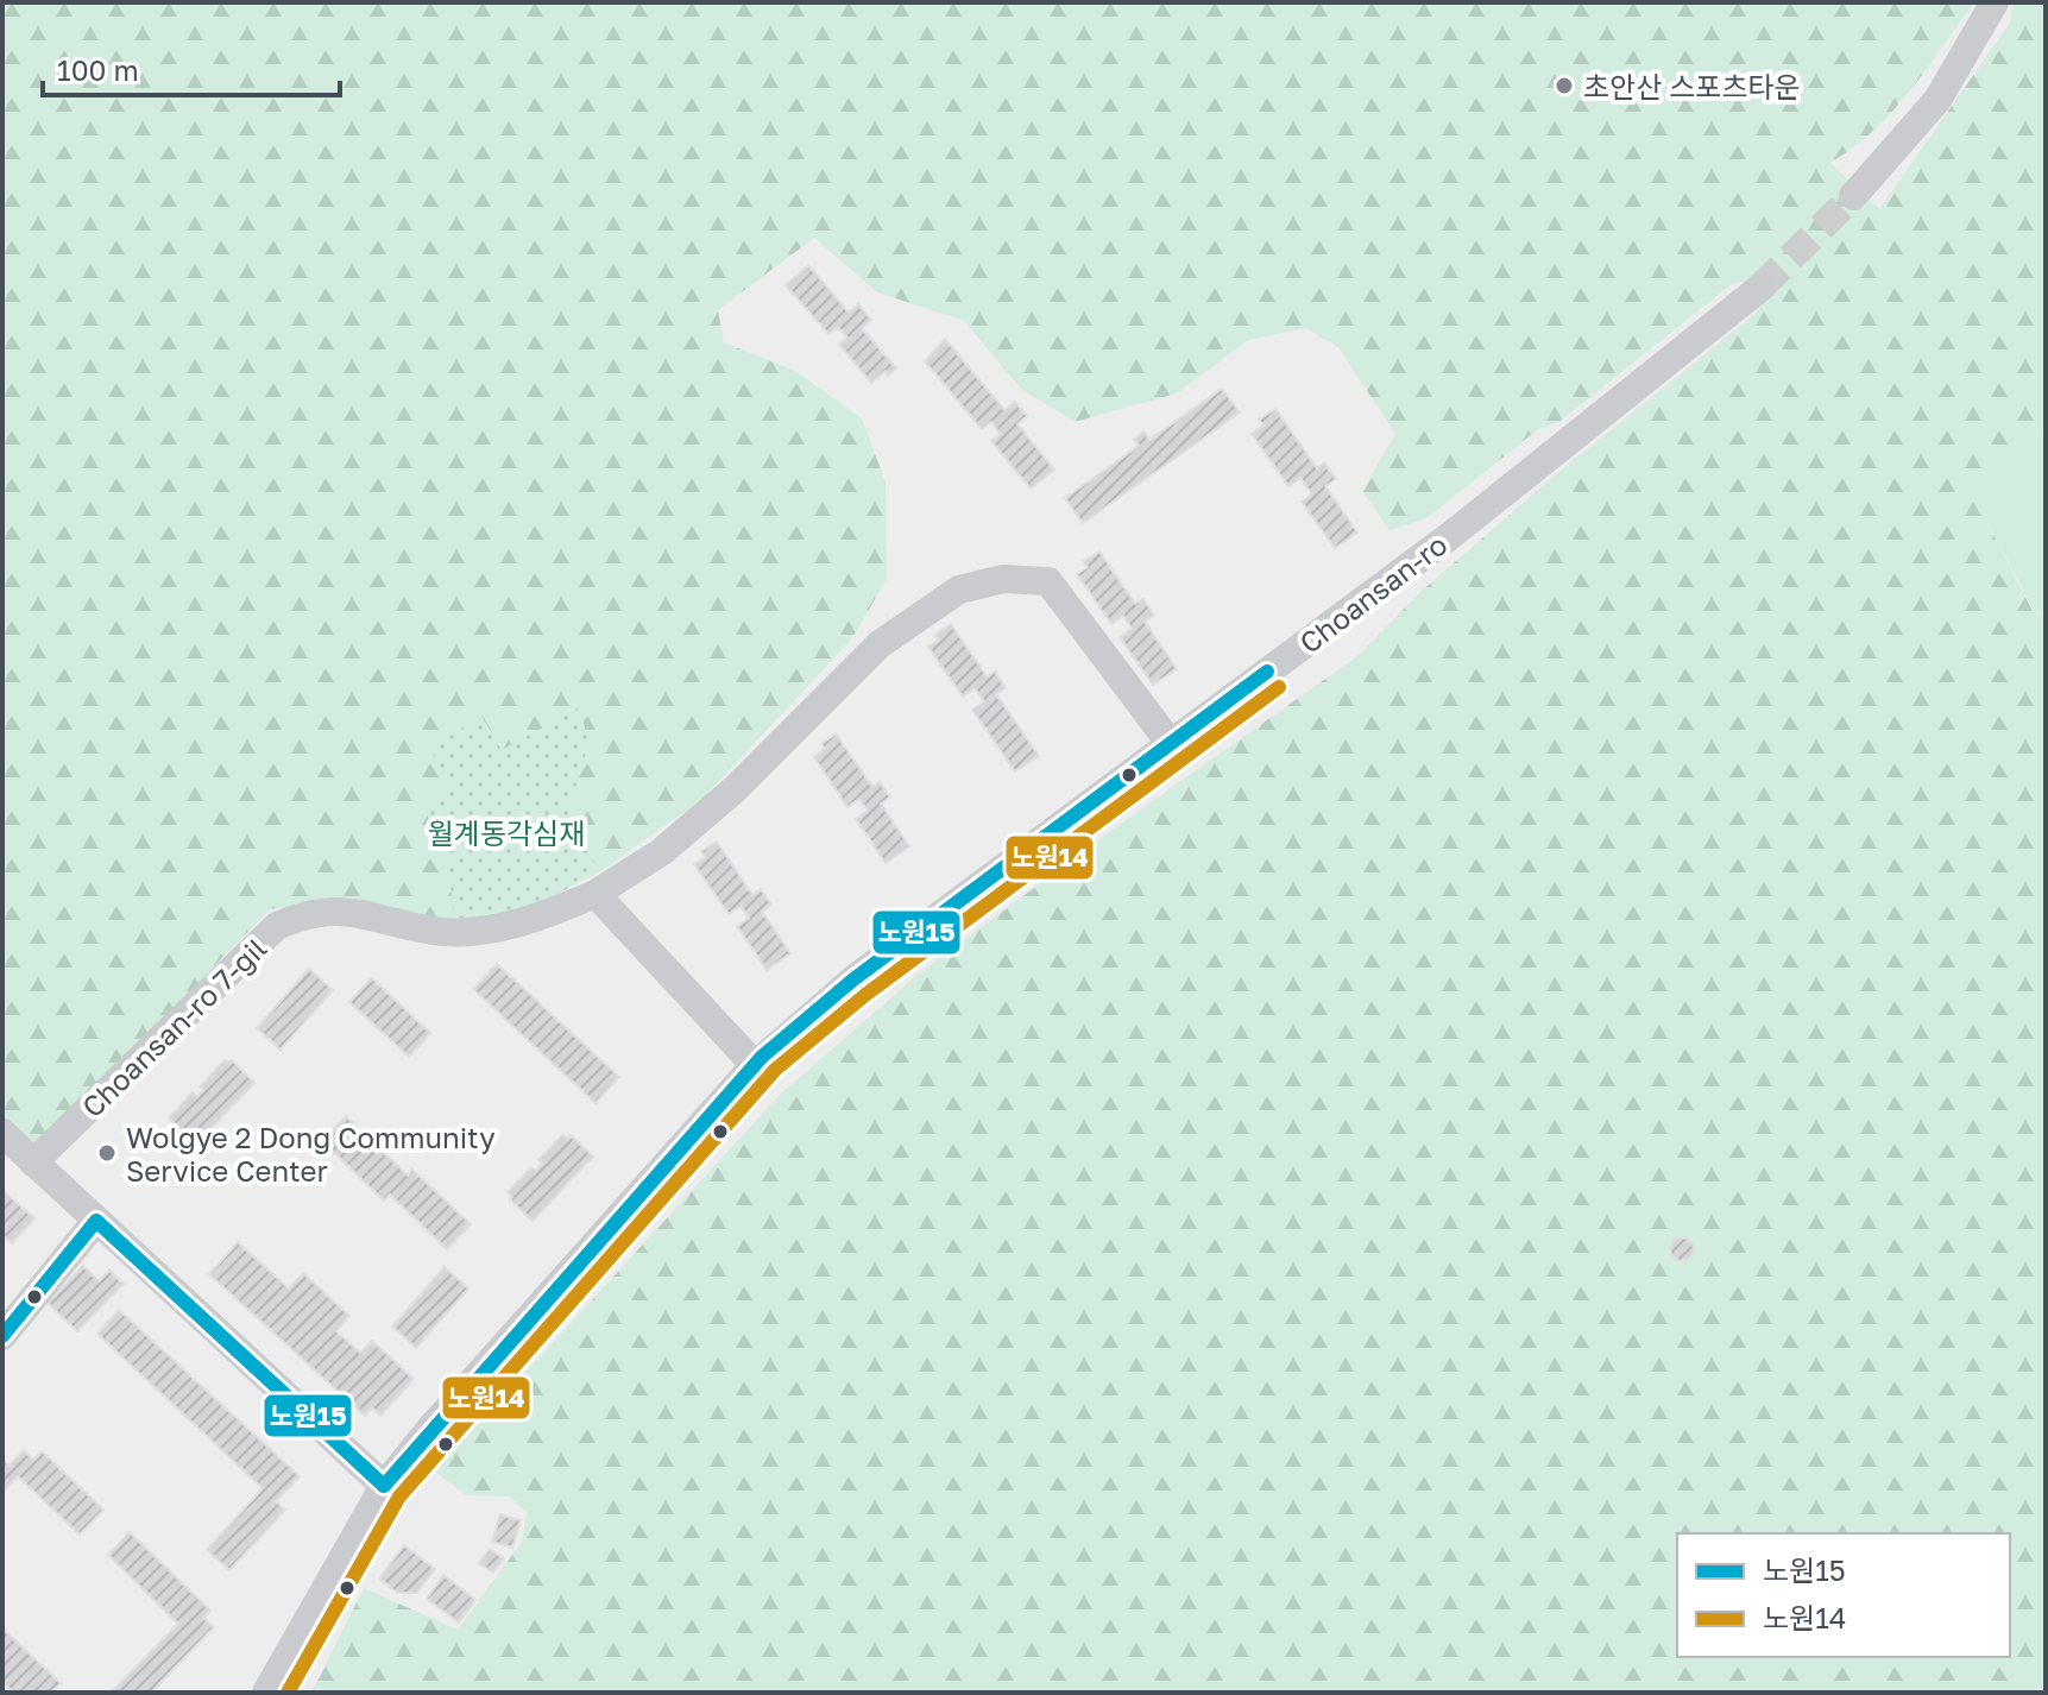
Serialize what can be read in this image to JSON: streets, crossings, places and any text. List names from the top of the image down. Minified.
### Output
{"streets":{"street":["Choansan-ro","Choansan-ro 7-gil"]},"crossings":[["Choansan-ro","Choansan-ro 7-gil"]],"parks":["월계동각심재"],"places":["초안산 스포츠타운","Wolgye 2 Dong Community Service Center"],"lines":["transit line 노원15","transit line 노원14"],"legend":["노원15","노원14"],"scale_bar":"100 m"}
